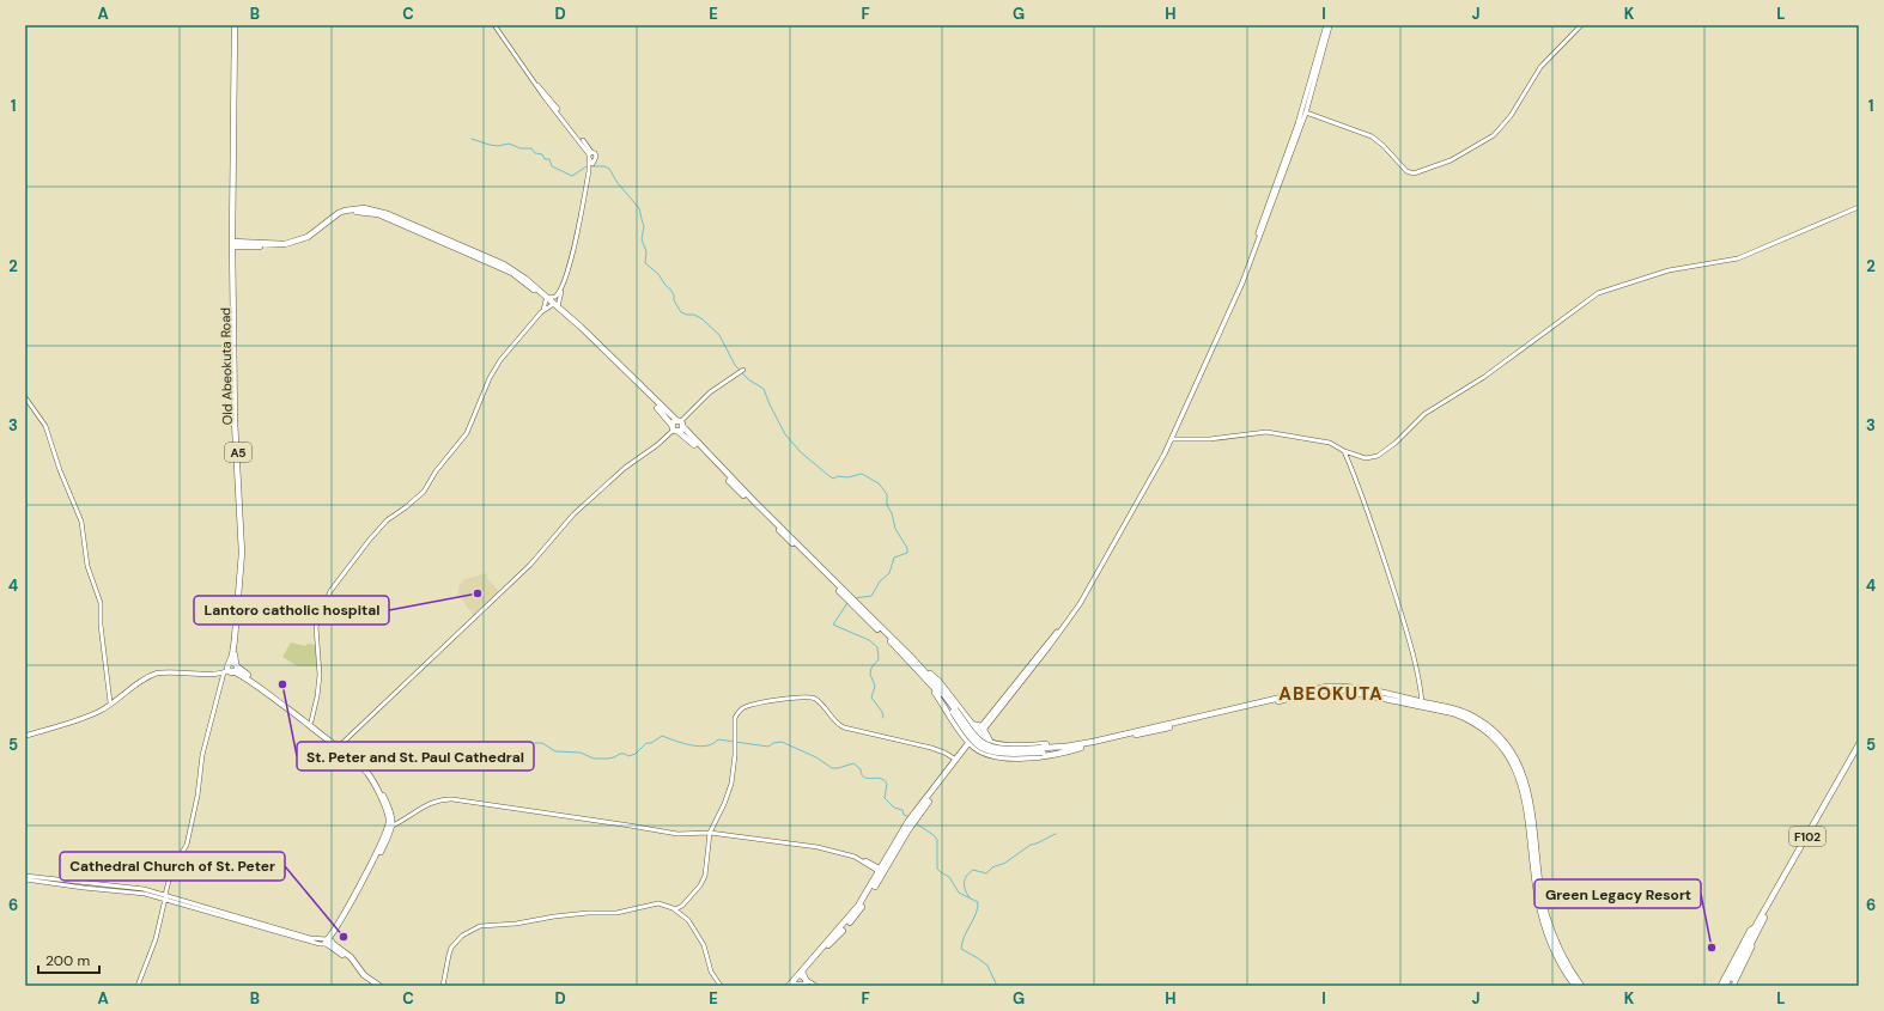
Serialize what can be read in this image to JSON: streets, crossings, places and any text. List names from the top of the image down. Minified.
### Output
{"streets":{"highway":["Old Abeokuta Road","A5","F102"]},"districts":["ABEOKUTA"],"places":["Lantoro catholic hospital","St. Peter and St. Paul Cathedral","Cathedral Church of St. Peter","Green Legacy Resort"],"scale_bar":"200 m","grid":{"columns":["A","B","C","D","E","F","G","H","I","J","K","L"],"rows":["1","2","3","4","5","6"]}}
